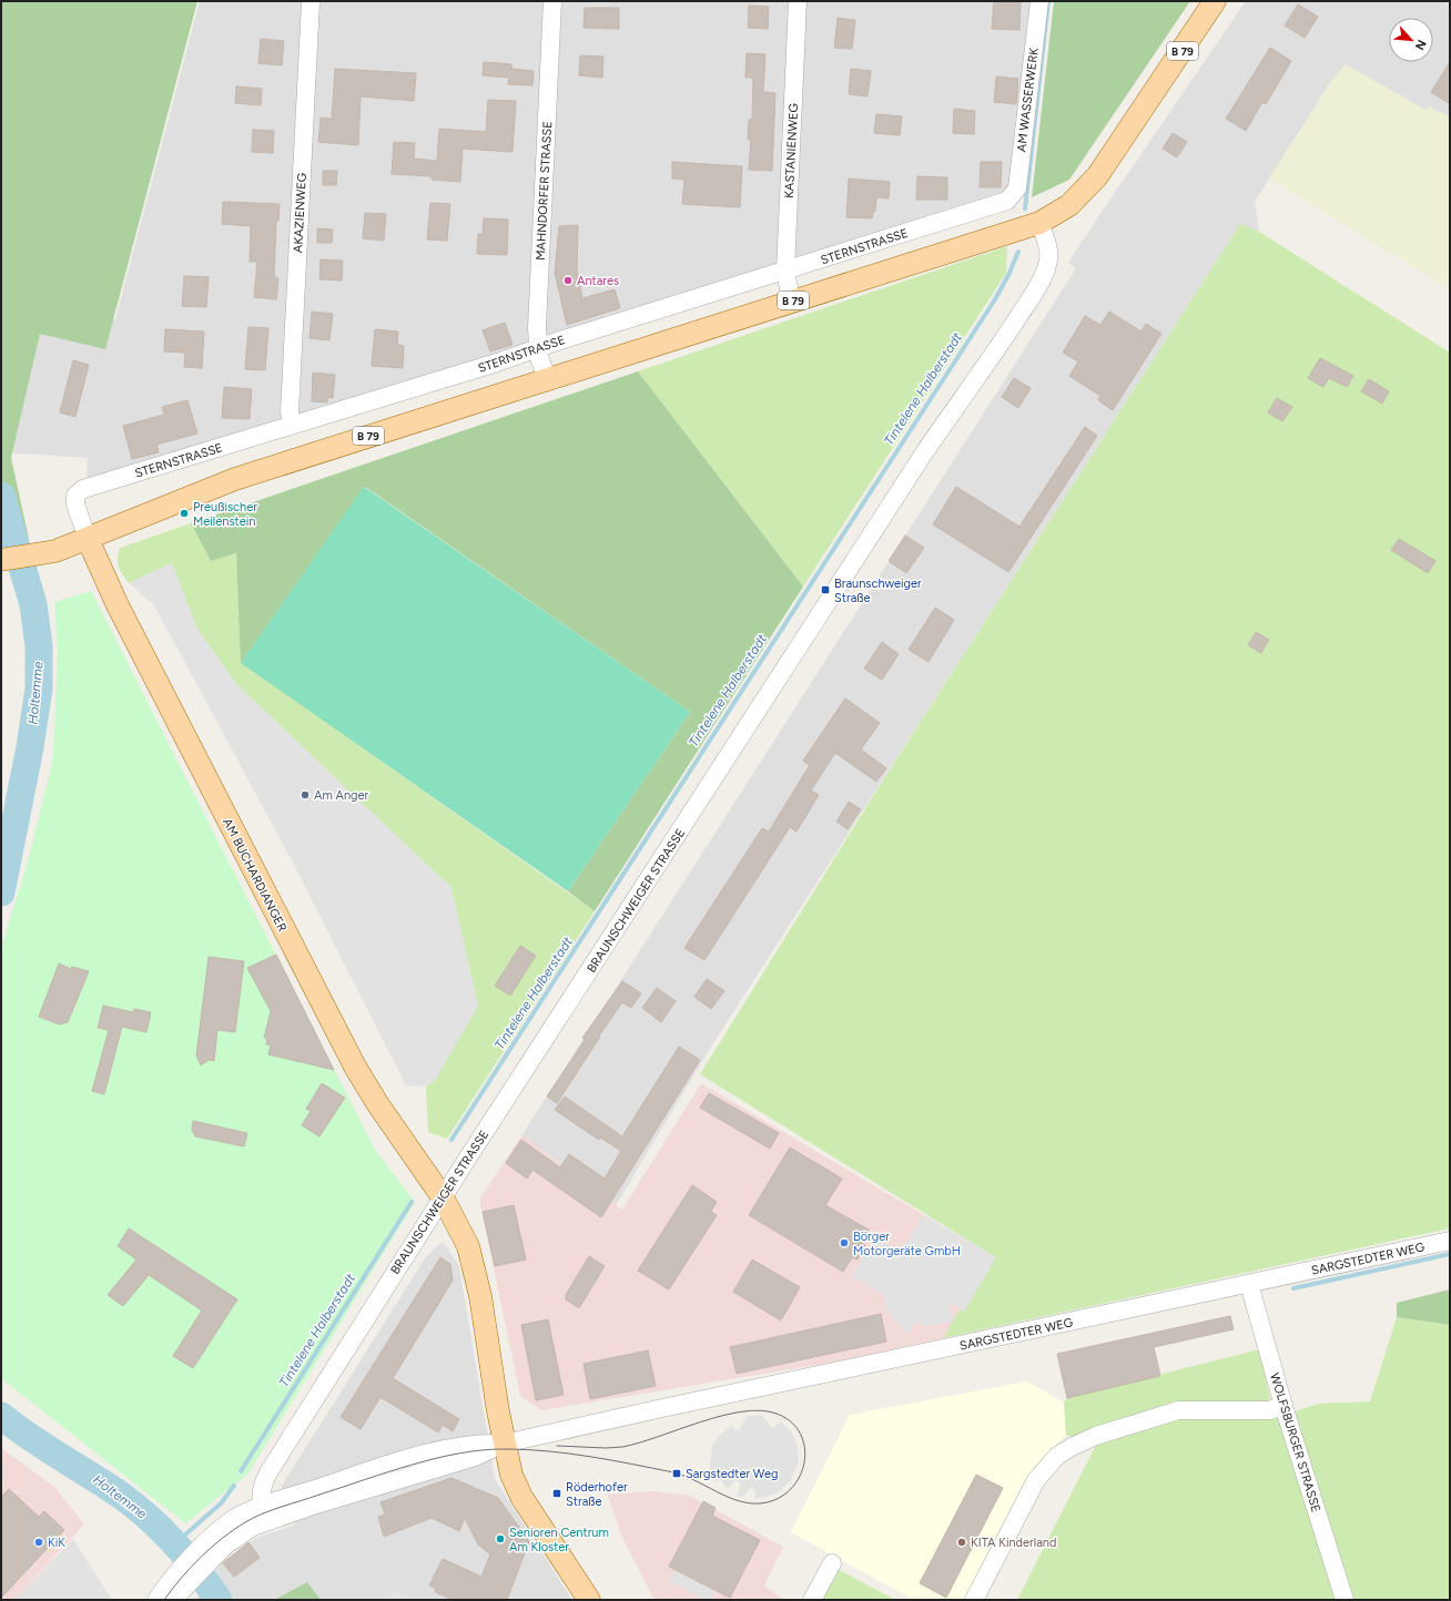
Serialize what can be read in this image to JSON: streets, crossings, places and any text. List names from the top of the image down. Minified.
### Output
{"streets":{"main road":["B 79","AM BUCHARDIANGER"],"street":["AM WASSERWERK","KASTANIENWEG","MAHNDORFER STRASSE","AKAZIENWEG","STERNSTRASSE","BRAUNSCHWEIGER STRASSE","SARGSTEDTER WEG","WOLFSBURGER STRASSE"]},"crossings":[["B 79","KASTANIENWEG"],["B 79","MAHNDORFER STRASSE"],["B 79","STERNSTRASSE"],["B 79","AM BUCHARDIANGER"],["B 79","BRAUNSCHWEIGER STRASSE"],["AM WASSERWERK","STERNSTRASSE"],["KASTANIENWEG","STERNSTRASSE"],["MAHNDORFER STRASSE","STERNSTRASSE"],["AKAZIENWEG","STERNSTRASSE"],["STERNSTRASSE","AM BUCHARDIANGER"],["AM BUCHARDIANGER","BRAUNSCHWEIGER STRASSE"],["SARGSTEDTER WEG","WOLFSBURGER STRASSE"]],"water":["Tintelene Halberstadt","Holtemme"],"places":{"other":["Antares","Preußischer Meilenstein","Am Anger","Börger Motorgeräte GmbH","Senioren Centrum Am Kloster","KiK","KITA Kinderland"],"transit":["Braunschweiger Straße","Sargstedter Weg","Röderhofer Straße"]},"north":"bottom right"}
